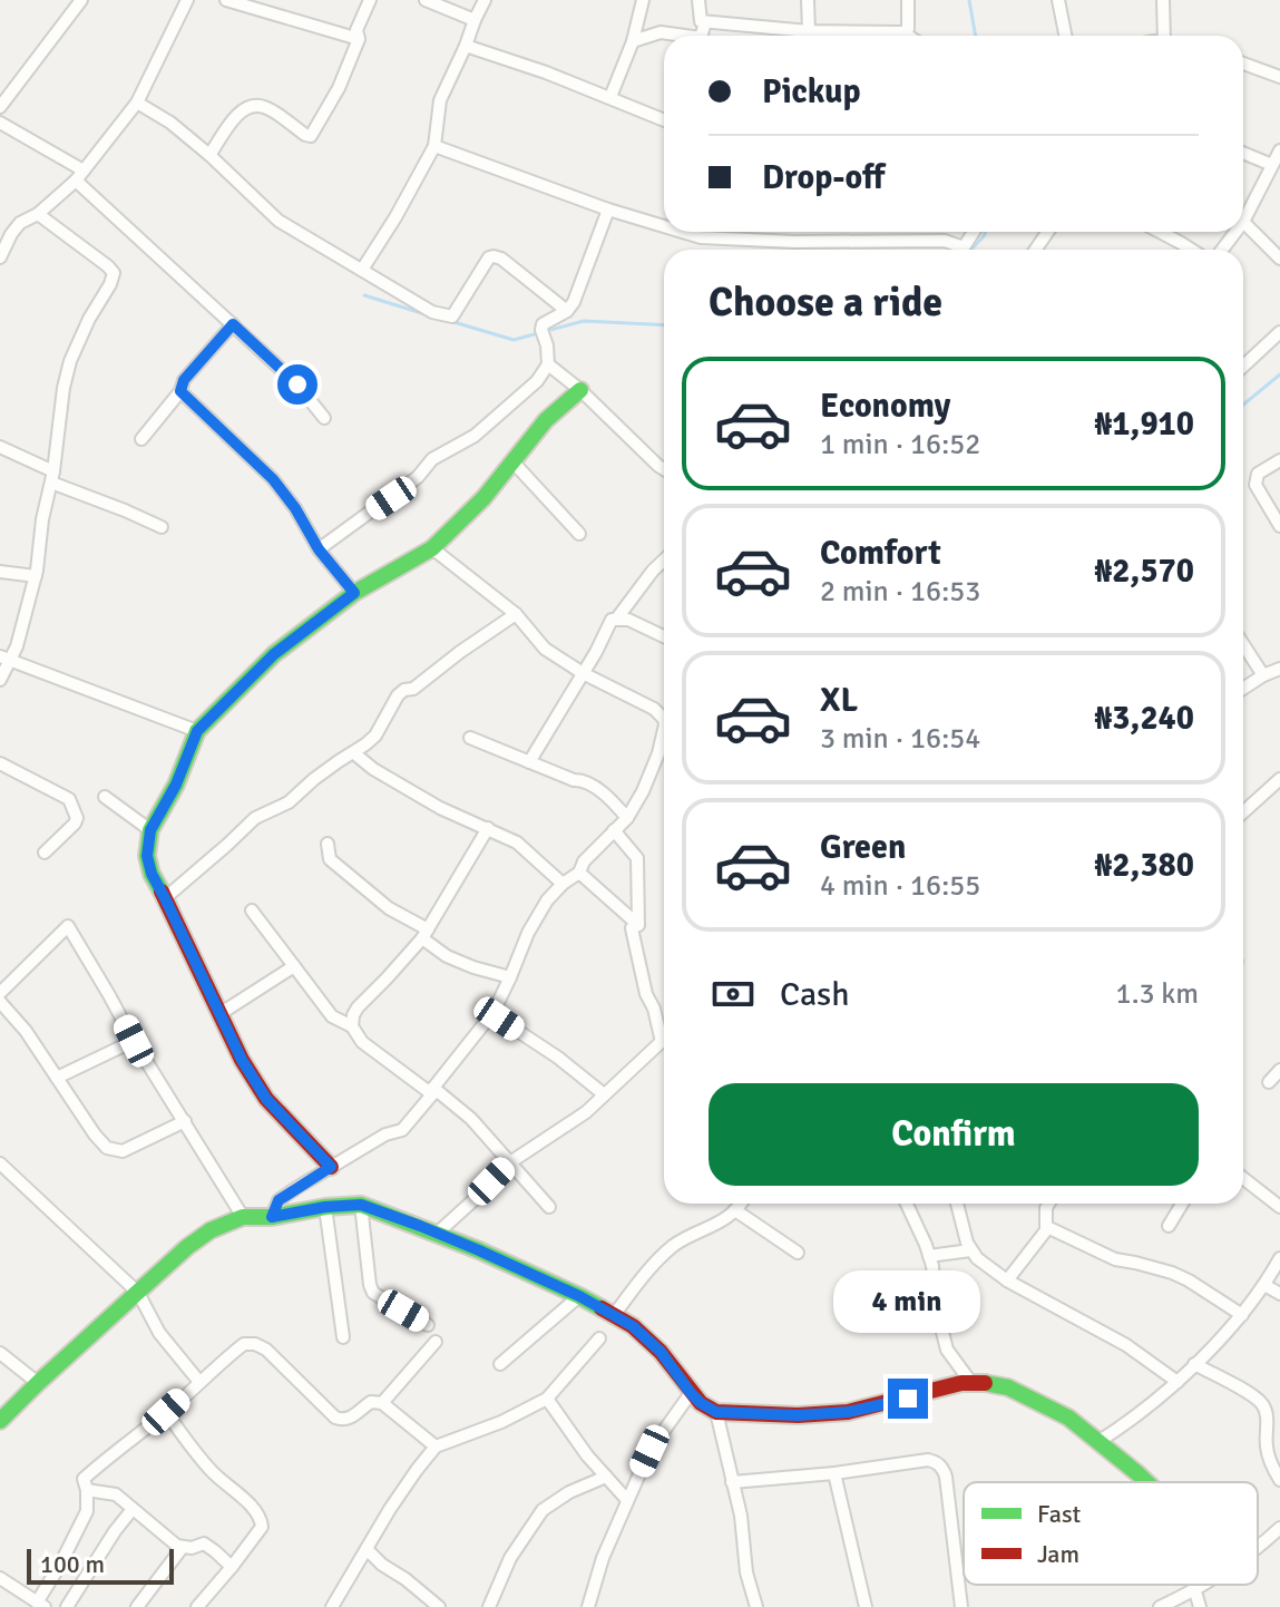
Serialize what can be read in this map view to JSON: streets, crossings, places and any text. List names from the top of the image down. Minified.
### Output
{"legend":["Fast","Jam"],"scale_bar":"100 m","page":{"banner":["Pickup","Drop-off"],"heading":"Choose a ride","list":[{"name":"Economy","note":"1 min · 16:52","value":"₦1,910"},{"name":"Comfort","note":"2 min · 16:53","value":"₦2,570"},{"name":"XL","note":"3 min · 16:54","value":"₦3,240"},{"name":"Green","note":"4 min · 16:55","value":"₦2,380"}],"pay":["Cash","1.3 km"],"buttons":"Confirm","bubble":"4 min","scale":"100 m"}}
